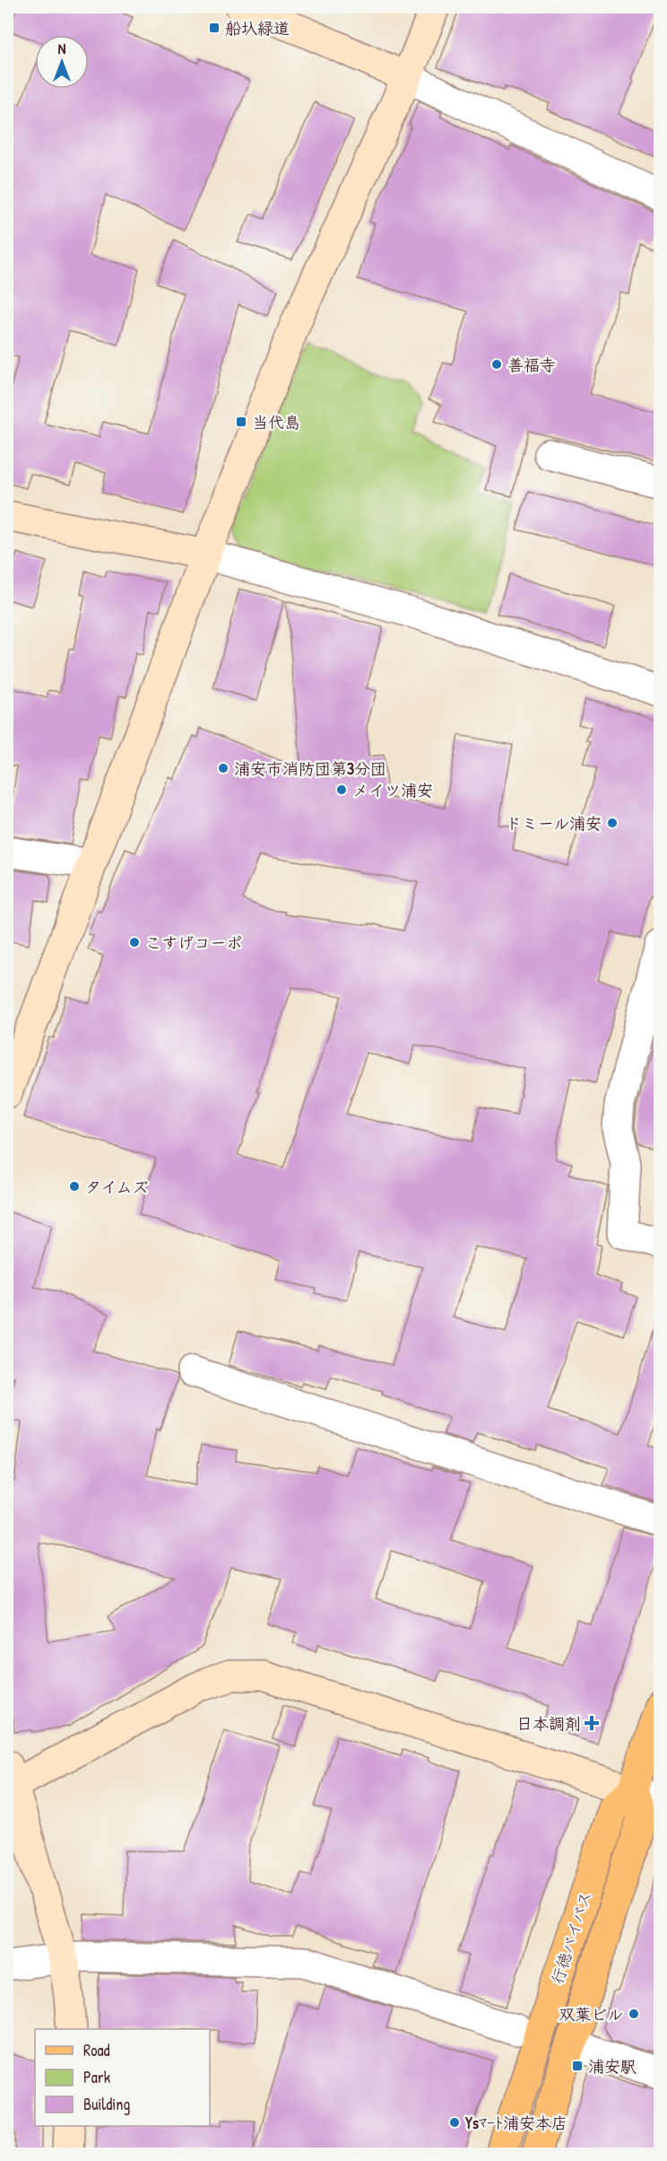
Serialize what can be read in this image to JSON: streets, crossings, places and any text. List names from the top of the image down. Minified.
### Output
{"streets":{"main road":["行徳バイパス"]},"places":{"transit":["船圦緑道","当代島","浦安駅"],"other":["善福寺","浦安市消防団第3分団","メイツ浦安","ドミール浦安","こすげコーポ","タイムズ","双葉ビル","Ysﾏｰﾄ浦安本店"],"health":["日本調剤"]},"legend":["Road","Park","Building"],"north":"top"}
